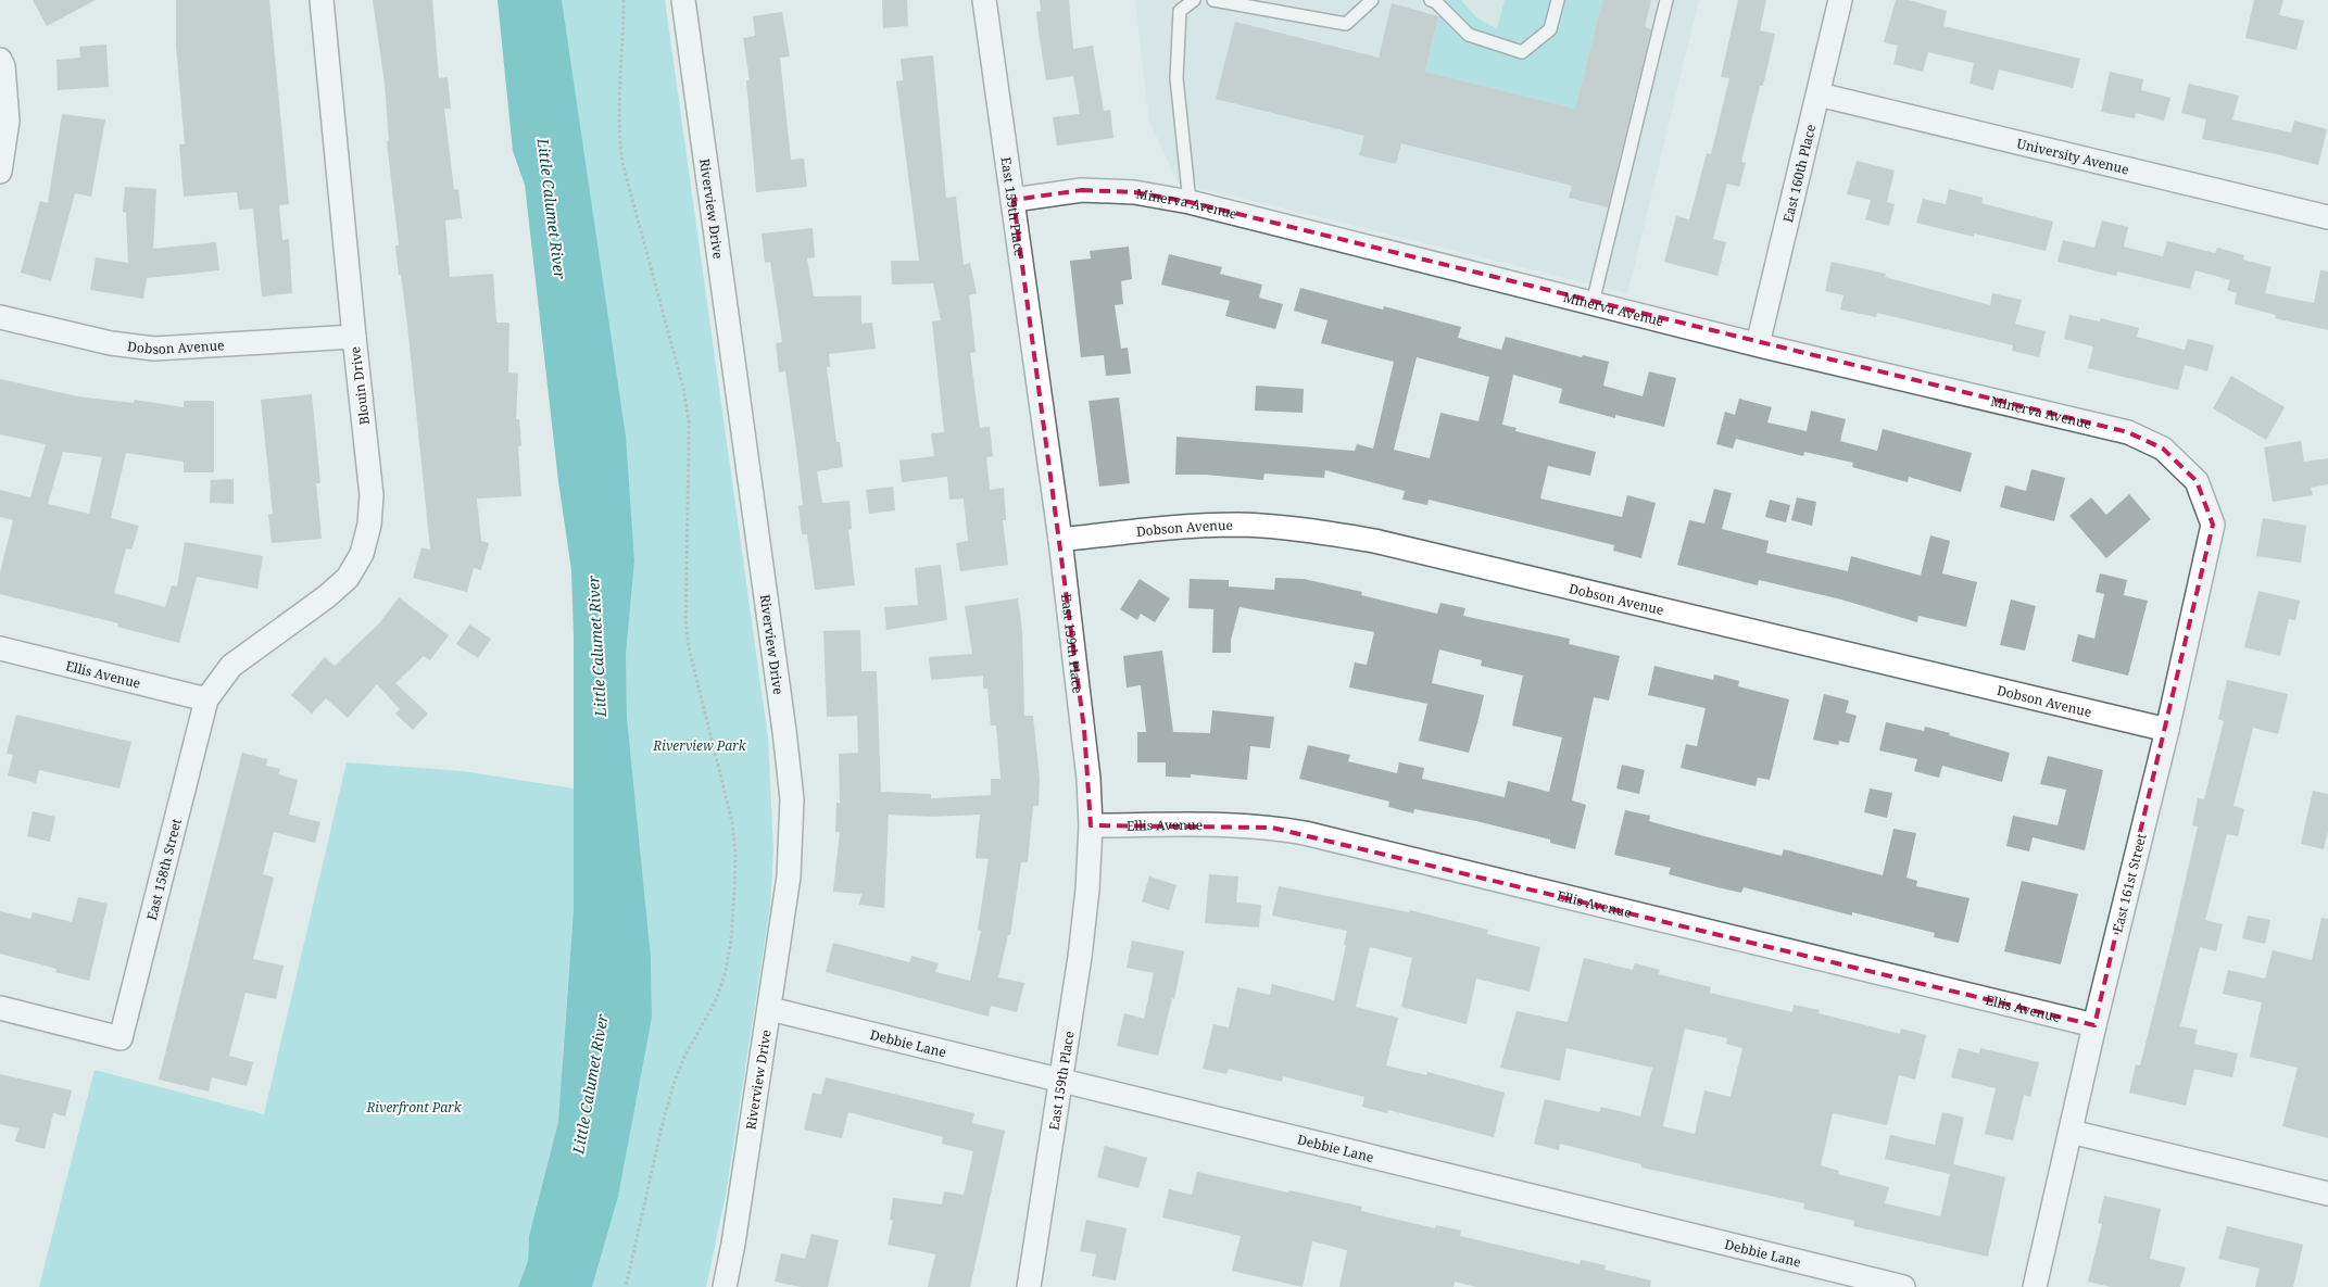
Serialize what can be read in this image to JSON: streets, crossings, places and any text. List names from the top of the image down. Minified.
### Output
{"streets":{"street":["University Avenue","East 160th Place","Minerva Avenue","Riverview Drive","East 159th Place","Dobson Avenue","Blouin Drive","Ellis Avenue","East 158th Street","East 161st Street","Debbie Lane"]},"crossings":[["University Avenue","East 160th Place"],["East 160th Place","Minerva Avenue"],["Minerva Avenue","East 159th Place"],["Minerva Avenue","East 161st Street"],["Riverview Drive","Debbie Lane"],["East 159th Place","Dobson Avenue"],["East 159th Place","Ellis Avenue"],["East 159th Place","Debbie Lane"],["Dobson Avenue","Blouin Drive"],["Dobson Avenue","East 161st Street"],["Blouin Drive","Ellis Avenue"],["Blouin Drive","East 158th Street"],["Ellis Avenue","East 158th Street"],["Ellis Avenue","East 161st Street"]],"water":["Little Calumet River"],"parks":["Riverview Park","Riverfront Park"]}
